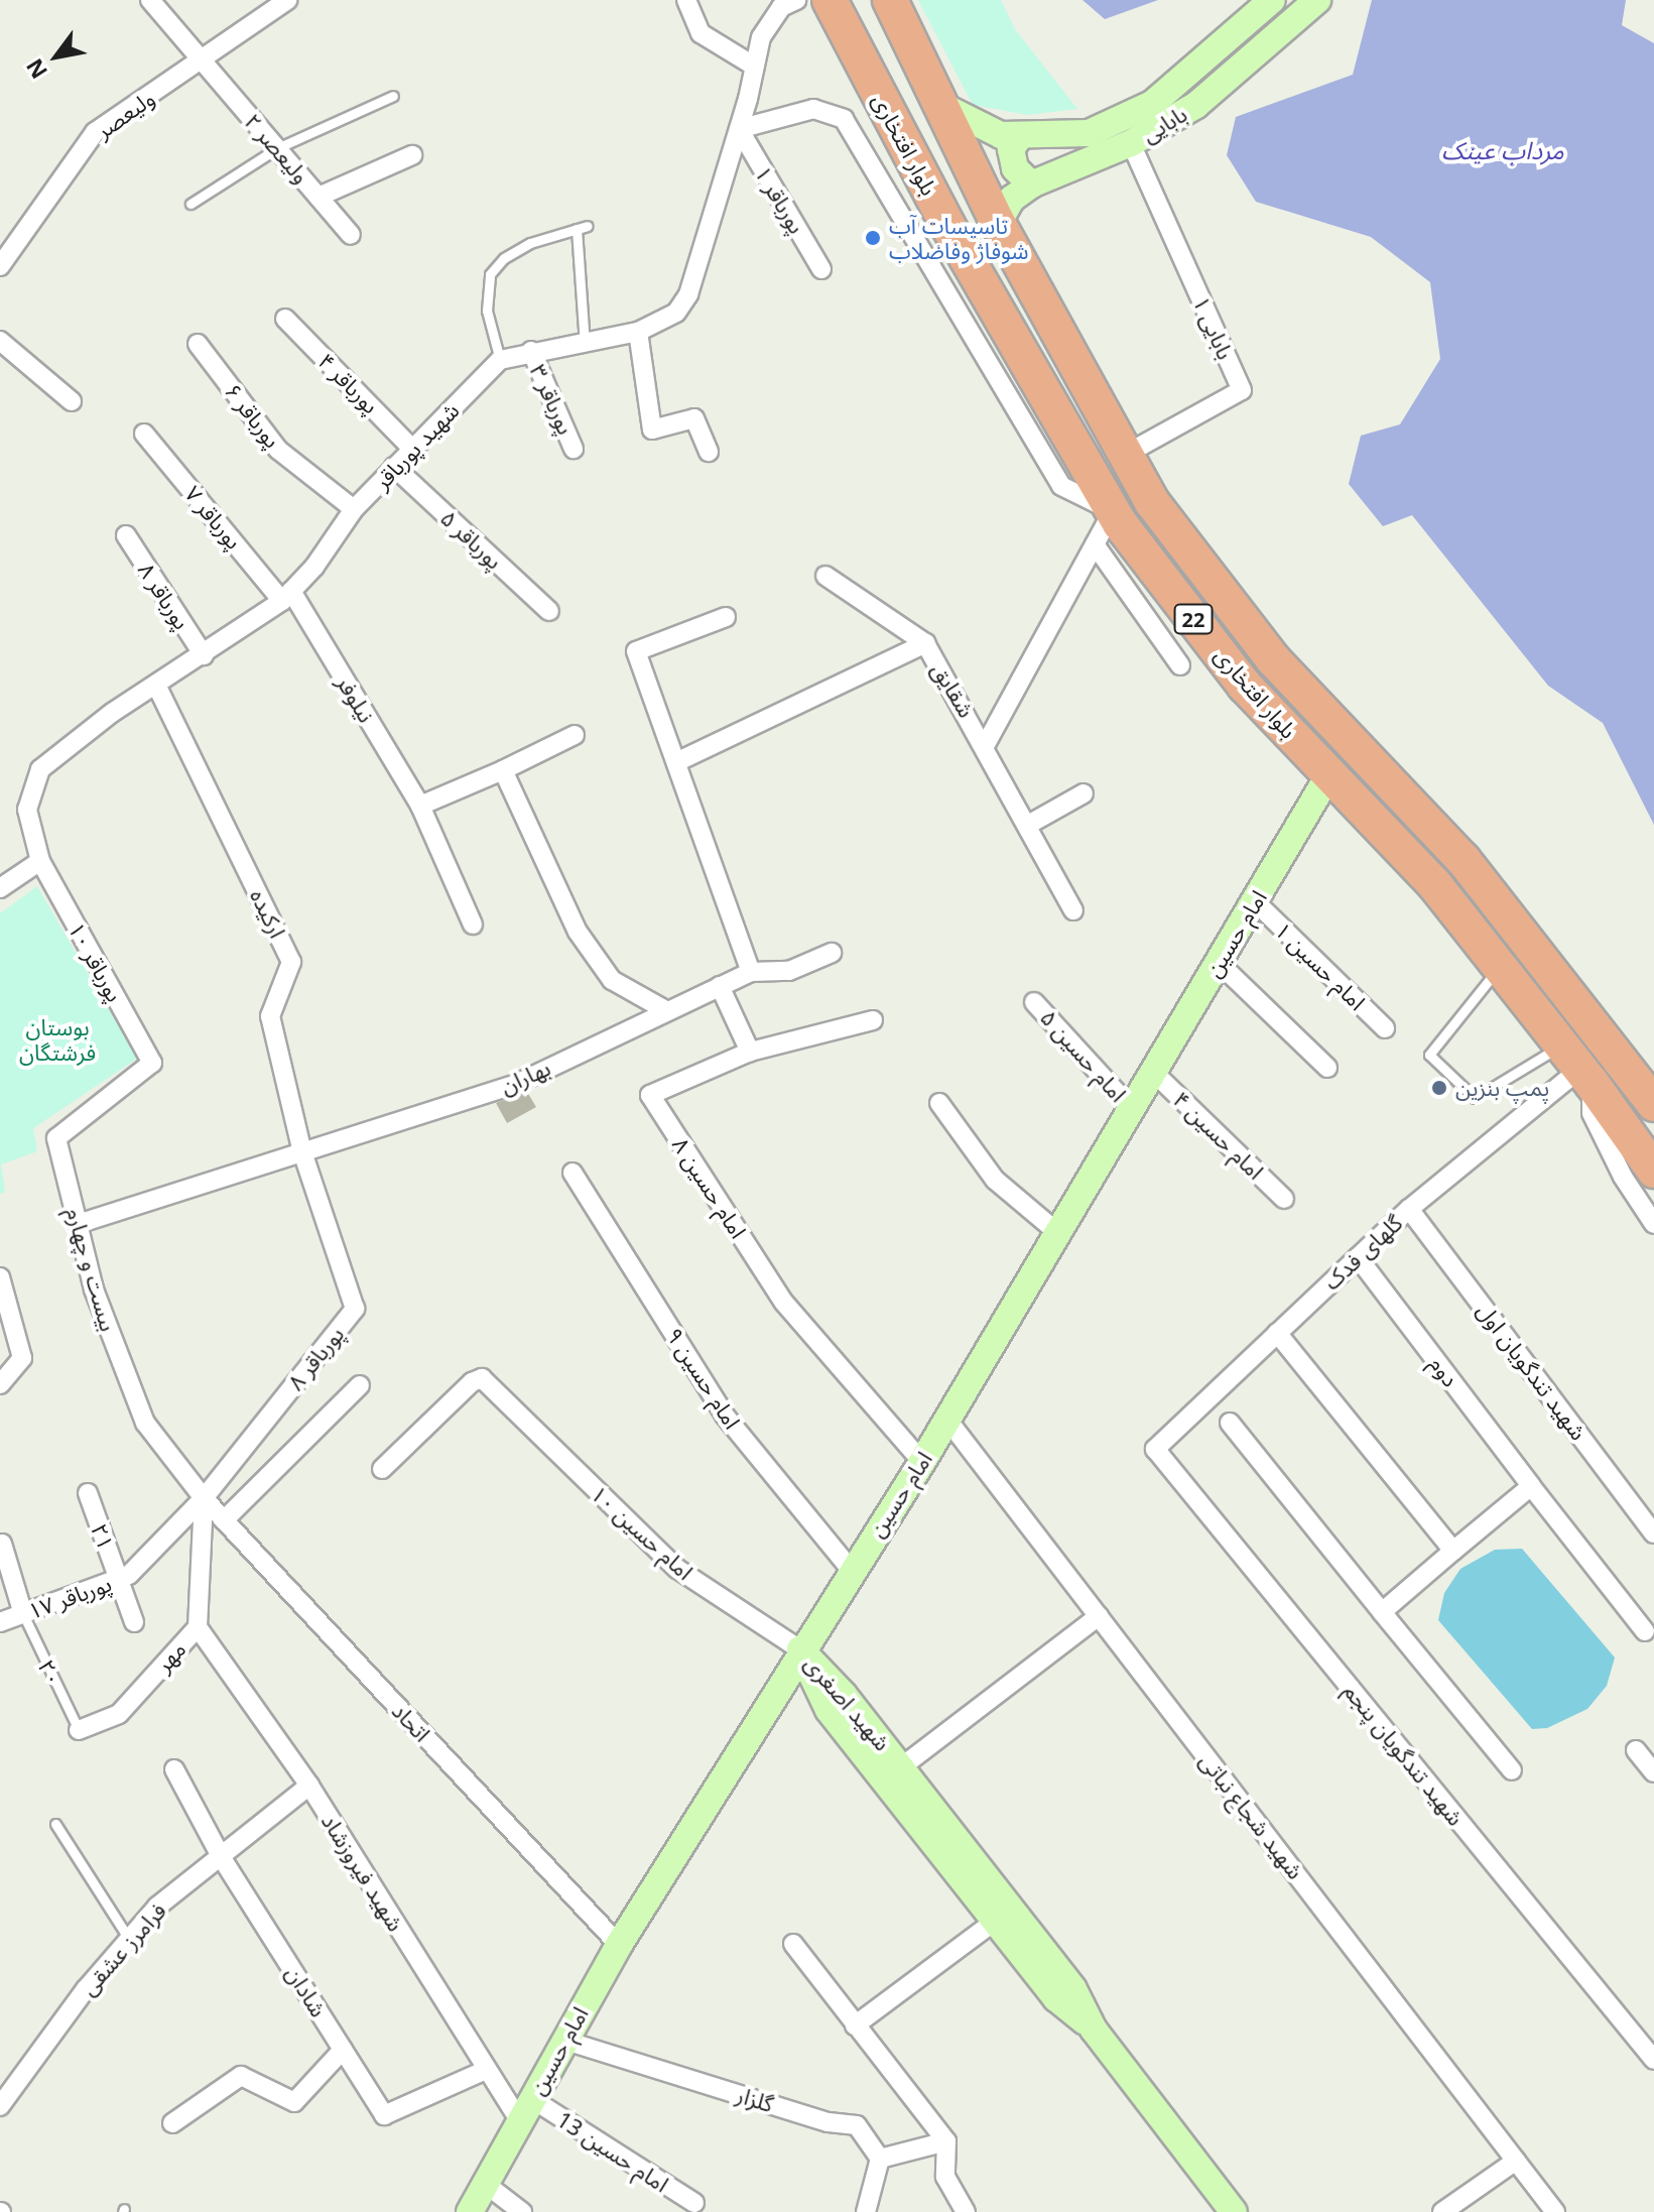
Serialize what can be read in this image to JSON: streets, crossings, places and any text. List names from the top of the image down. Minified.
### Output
{"streets":{"highway":["بلوار افتخاری","22"],"street":["ولیعصر","بابایی","ولیعصر ۲","پورباقر ۱","بابایی ۱","پورباقر ۴","پورباقر ۳","پورباقر ۶","شهید پورباقر","پورباقر ۷","پورباقر ۵","پورباقر ۸","شقایق","نیلوفر","ارکیده","امام حسین","پورباقر ۱۰","امام حسین ۱","امام حسین ۵","بهاران","امام حسین ۴","امام حسین ۸","گلهای فدک","بیست و چهارم","دوم","شهید تندگویان اول","امام حسین ۹","امام حسین ۱۰","۲۱","پورباقر ۱۷","مهر","شهید اصغری","اتحاد","شهید تندگویان پنجم","شهید شجاع نباتی","شهید فیروزشاد","فرامرز عشقی","شادان","گلزار","امام حسین 13"],"lane":["۲۰"]},"crossings":[["ولیعصر","ولیعصر ۲"],["بابایی","بلوار افتخاری"],["بابایی","بابایی ۱"],["بلوار افتخاری","بابایی ۱"],["بلوار افتخاری","شقایق"],["بلوار افتخاری","امام حسین"],["بلوار افتخاری","گلهای فدک"],["پورباقر ۱","شهید پورباقر"],["پورباقر ۴","شهید پورباقر"],["پورباقر ۳","شهید پورباقر"],["پورباقر ۶","شهید پورباقر"],["شهید پورباقر","پورباقر ۷"],["شهید پورباقر","پورباقر ۵"],["شهید پورباقر","پورباقر ۸"],["شهید پورباقر","نیلوفر"],["شهید پورباقر","ارکیده"],["شهید پورباقر","پورباقر ۱۰"],["پورباقر ۷","نیلوفر"],["پورباقر ۸","ارکیده"],["پورباقر ۸","بهاران"],["پورباقر ۸","بیست و چهارم"],["پورباقر ۸","پورباقر ۱۷"],["پورباقر ۸","مهر"],["پورباقر ۸","اتحاد"],["ارکیده","بهاران"],["امام حسین","امام حسین ۱"],["امام حسین","امام حسین ۵"],["امام حسین","امام حسین ۴"],["امام حسین","امام حسین ۸"],["امام حسین","امام حسین ۹"],["امام حسین","امام حسین ۱۰"],["امام حسین","شهید اصغری"],["امام حسین","اتحاد"],["امام حسین","شهید شجاع نباتی"],["امام حسین","شهید فیروزشاد"],["امام حسین","گلزار"],["امام حسین","امام حسین 13"],["پورباقر ۱۰","بیست و چهارم"],["بهاران","بیست و چهارم"],["گلهای فدک","دوم"],["گلهای فدک","شهید تندگویان اول"],["گلهای فدک","شهید تندگویان پنجم"],["بیست و چهارم","پورباقر ۱۷"],["بیست و چهارم","مهر"],["بیست و چهارم","اتحاد"],["امام حسین ۱۰","شهید اصغری"],["۲۱","پورباقر ۱۷"],["پورباقر ۱۷","مهر"],["پورباقر ۱۷","۲۰"],["پورباقر ۱۷","اتحاد"],["مهر","۲۰"],["مهر","اتحاد"],["مهر","شهید فیروزشاد"],["شهید فیروزشاد","فرامرز عشقی"],["شهید فیروزشاد","شادان"],["شهید فیروزشاد","امام حسین 13"],["فرامرز عشقی","شادان"]],"water":["مرداب عینک"],"parks":["بوستان فرشتگان"],"places":["تاسیسات آب شوفاژ وفاضلاب","پمپ بنزین"],"north":"bottom left"}
